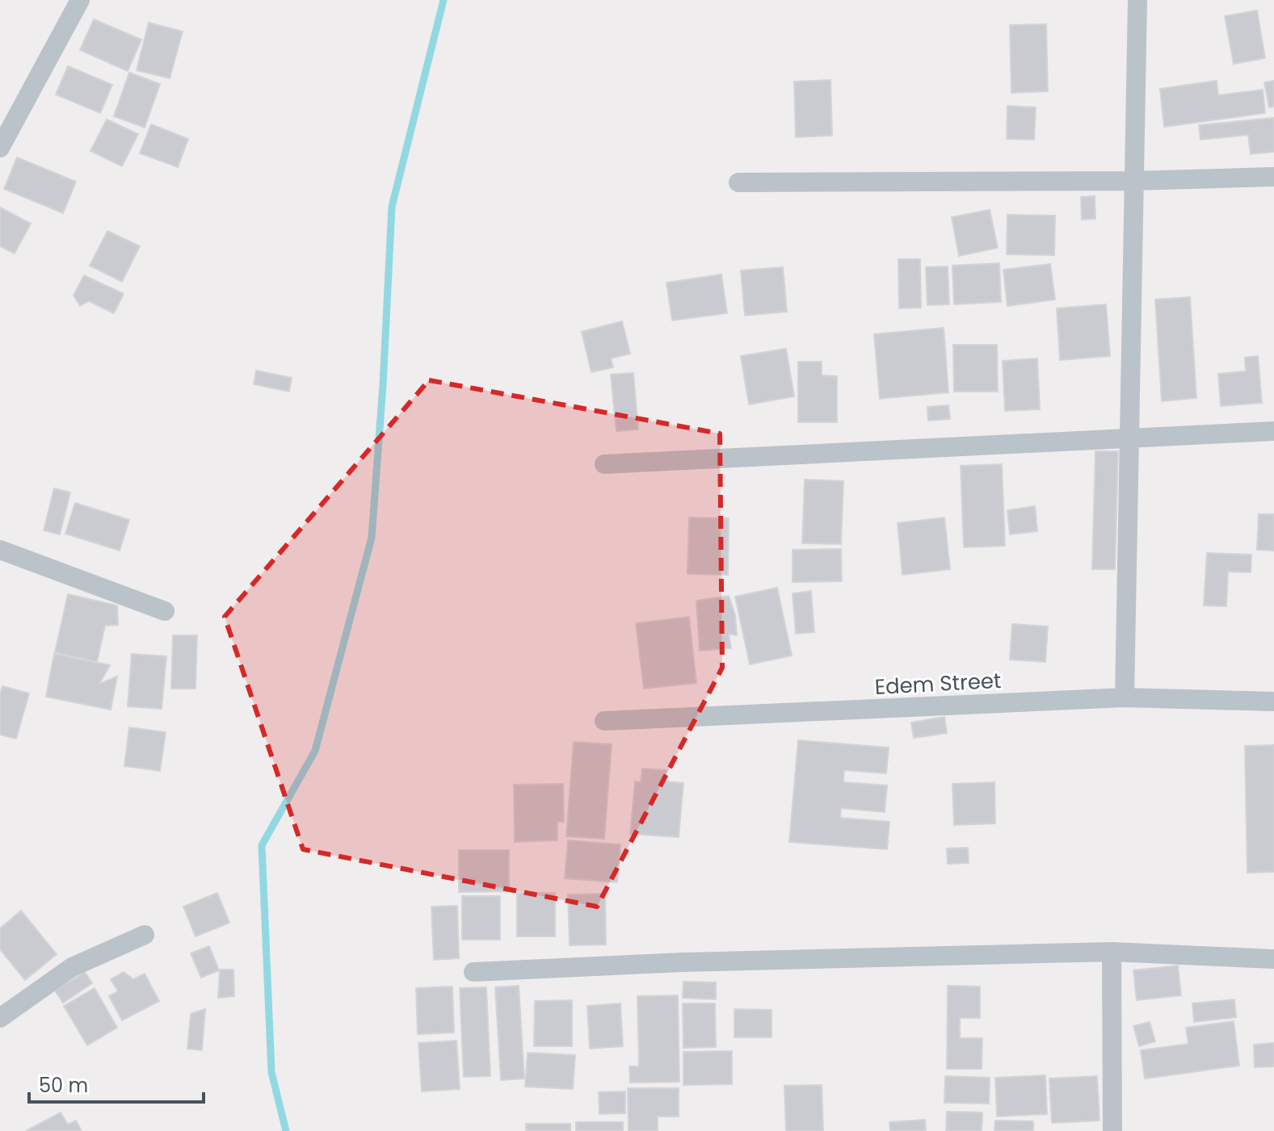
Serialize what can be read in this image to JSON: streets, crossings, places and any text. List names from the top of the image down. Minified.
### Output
{"streets":{"street":["Edem Street"]},"scale_bar":"50 m"}
